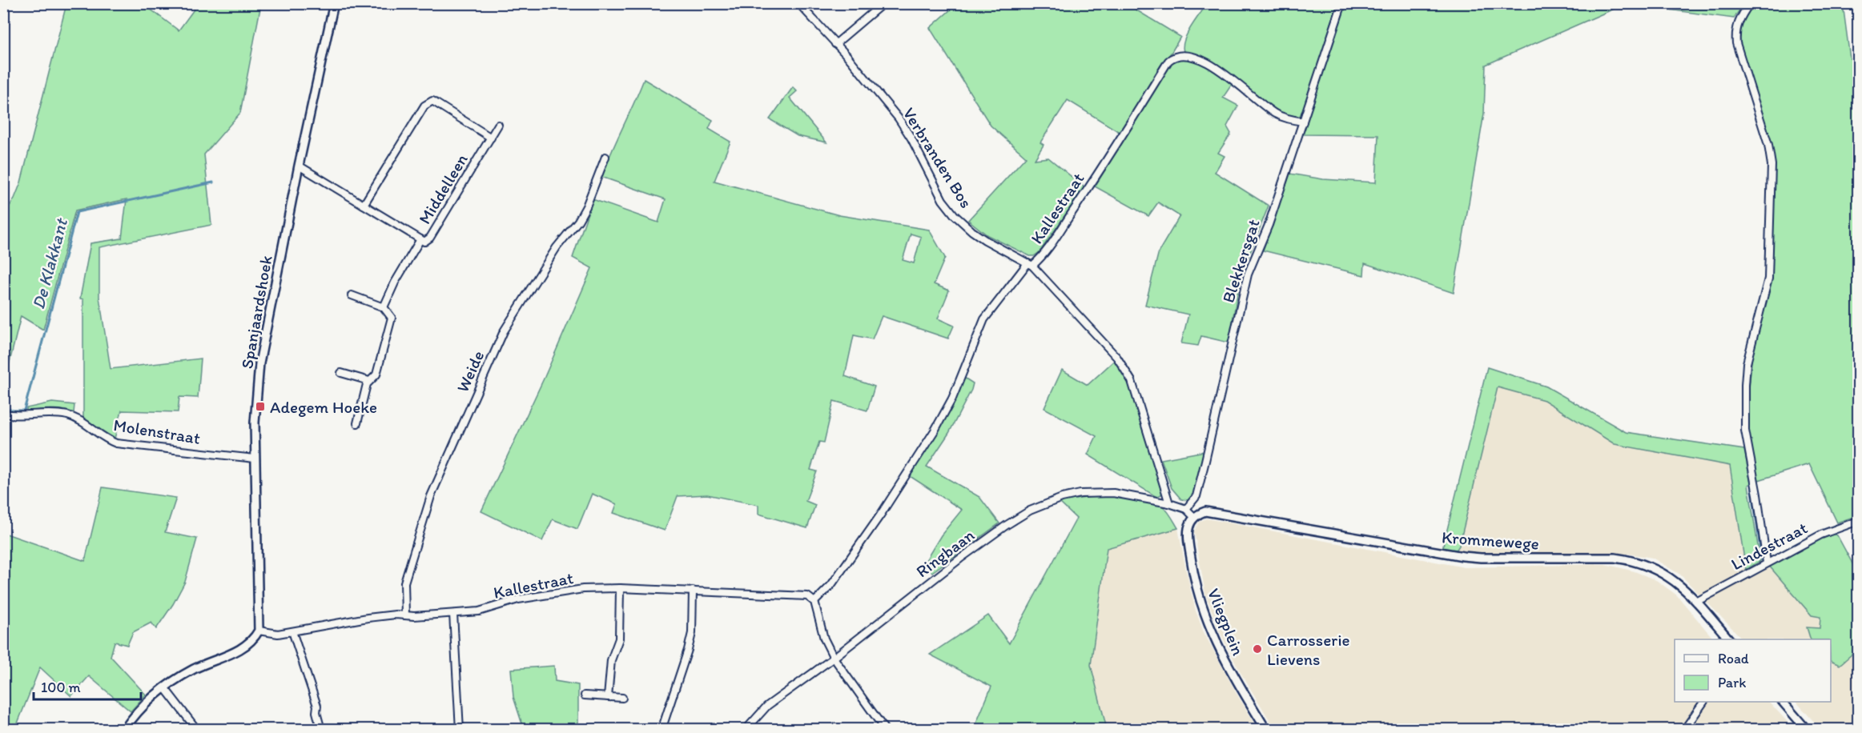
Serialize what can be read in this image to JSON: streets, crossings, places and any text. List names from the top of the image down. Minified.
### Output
{"streets":{"street":["Verbranden Bos","Middelleen","Kallestraat","Blekkersgat","Spanjaardshoek","Weide","Molenstraat","Krommewege","Lindestraat","Ringbaan","Vliegplein"]},"crossings":[["Verbranden Bos","Kallestraat"],["Middelleen","Spanjaardshoek"],["Kallestraat","Blekkersgat"],["Kallestraat","Spanjaardshoek"],["Kallestraat","Weide"],["Kallestraat","Ringbaan"],["Blekkersgat","Ringbaan"],["Spanjaardshoek","Molenstraat"],["Krommewege","Lindestraat"],["Krommewege","Ringbaan"],["Krommewege","Vliegplein"],["Ringbaan","Vliegplein"]],"water":["De Klakkant"],"places":{"transit":["Adegem Hoeke"],"other":["Carrosserie Lievens"]},"legend":["Road","Park"],"scale_bar":"100 m"}
